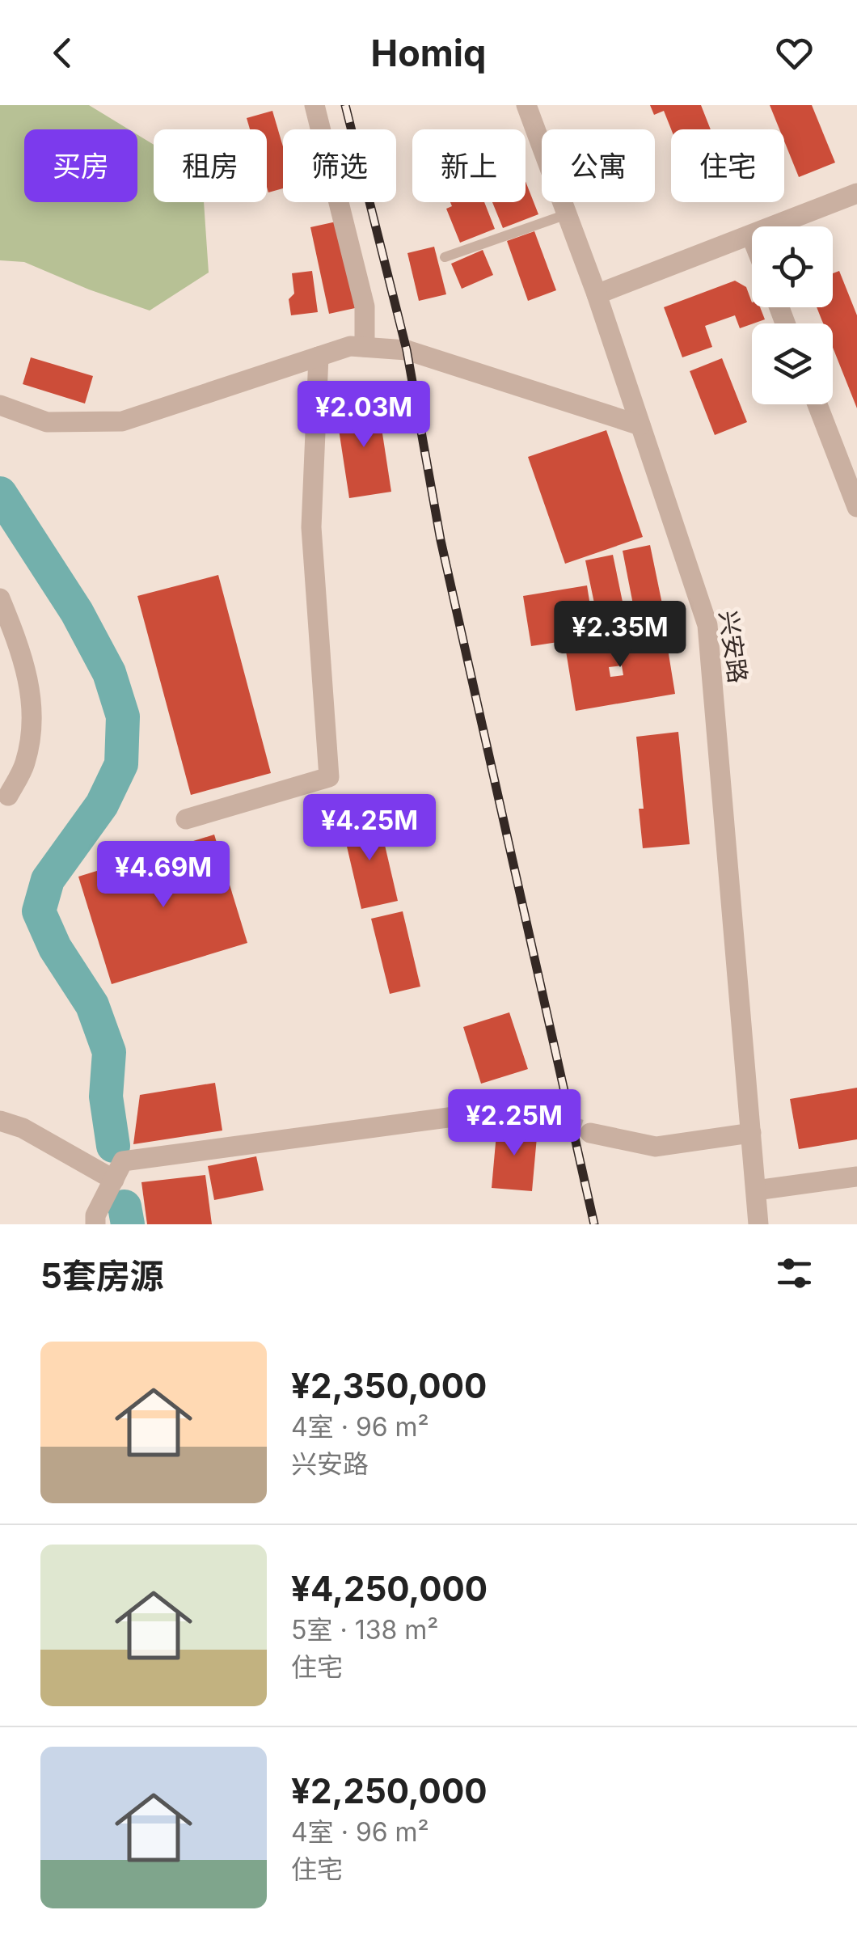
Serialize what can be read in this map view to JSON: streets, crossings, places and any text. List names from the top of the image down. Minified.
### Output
{"streets":{"street":["兴安路"]},"page":{"header":"Homiq","chip":["买房","租房","筛选","新上","公寓","住宅"],"price":["¥2.03M","¥2.35M","¥4.25M","¥4.69M","¥2.25M"],"heading":"5套房源","list":[{"name":"¥2,350,000","note":"4室 · 96 m² · 兴安路"},{"name":"¥4,250,000","note":"5室 · 138 m² · 住宅"},{"name":"¥2,250,000","note":"4室 · 96 m² · 住宅"}]}}
